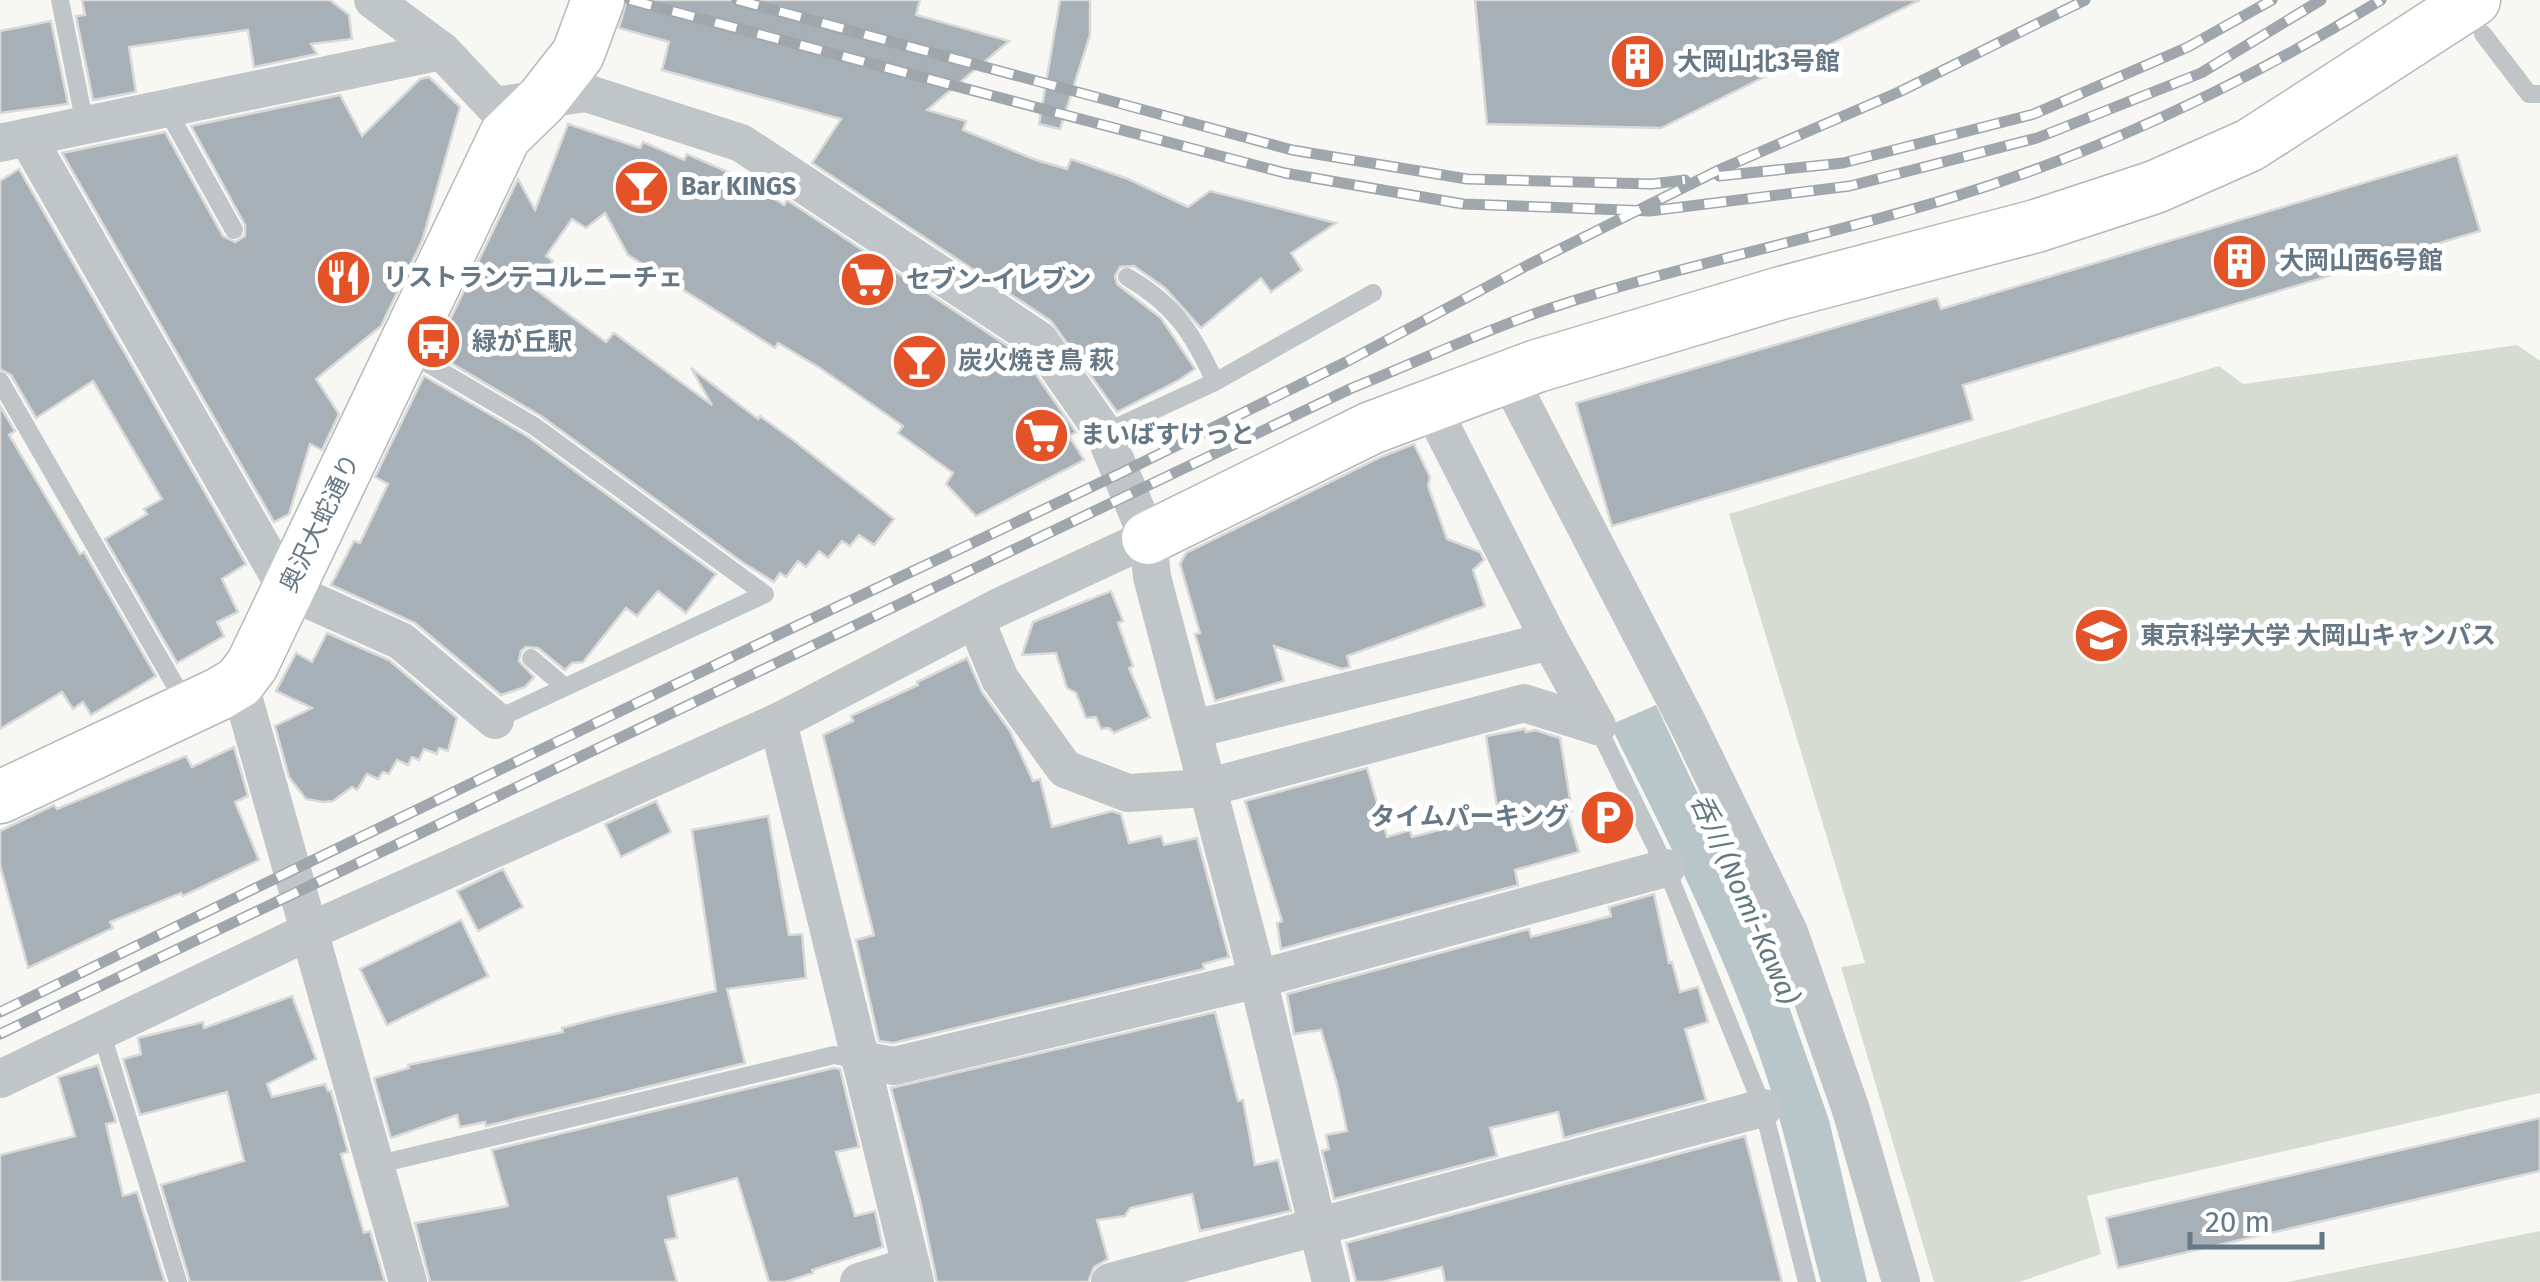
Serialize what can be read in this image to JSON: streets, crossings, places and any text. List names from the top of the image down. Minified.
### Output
{"streets":{"street":["奥沢大蛇通り"]},"water":["呑川 (Nomi-Kawa)"],"places":{"building":["大岡山北3号館","大岡山西6号館"],"bar":["Bar KINGS","炭火焼き鳥 萩"],"restaurant":["リストランテコルニーチェ"],"supermarket":["セブン-イレブン","まいばすけっと"],"bus stop":["緑が丘駅"],"school or university":["東京科学大学 大岡山キャンパス"],"parking":["タイムパーキング"]},"scale_bar":"20 m"}
